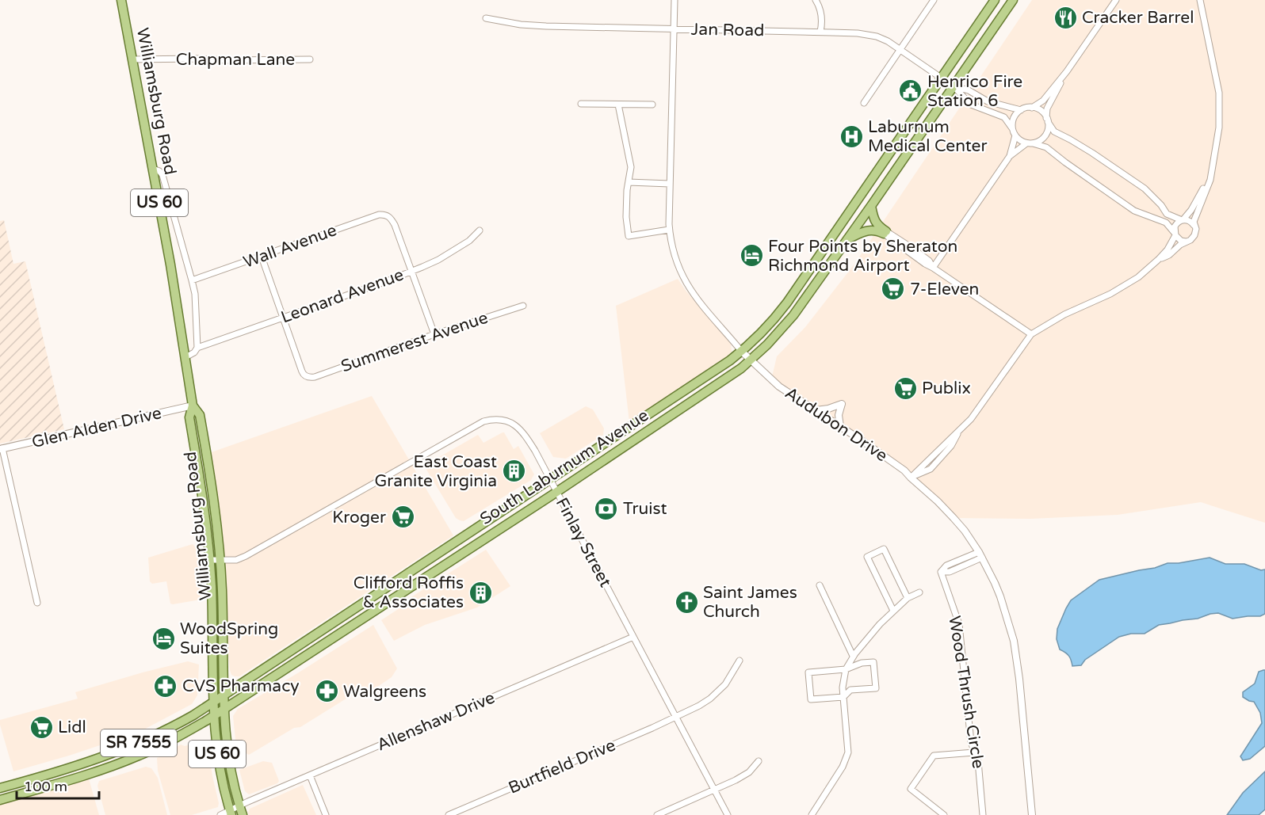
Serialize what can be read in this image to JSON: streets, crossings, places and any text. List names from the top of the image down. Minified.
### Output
{"streets":{"main road":["Williamsburg Road","US 60","South Laburnum Avenue","SR 7555"],"street":["Jan Road","Chapman Lane","Wall Avenue","Leonard Avenue","Summerest Avenue","Audubon Drive","Glen Alden Drive","Finlay Street","Wood Thrush Circle","Allenshaw Drive","Burtfield Drive"]},"crossings":[["Jan Road","Audubon Drive"],["Jan Road","South Laburnum Avenue"],["Chapman Lane","Williamsburg Road"],["Williamsburg Road","Leonard Avenue"],["Williamsburg Road","Glen Alden Drive"],["Williamsburg Road","South Laburnum Avenue"],["Williamsburg Road","Finlay Street"],["Williamsburg Road","Allenshaw Drive"],["Wall Avenue","Leonard Avenue"],["Leonard Avenue","Summerest Avenue"],["Audubon Drive","South Laburnum Avenue"],["Audubon Drive","Wood Thrush Circle"],["South Laburnum Avenue","Finlay Street"],["Finlay Street","Allenshaw Drive"],["Finlay Street","Burtfield Drive"]],"places":{"restaurant":["Cracker Barrel"],"public building":["Henrico Fire Station 6"],"hospital":["Laburnum Medical Center"],"hotel":["Four Points by Sheraton Richmond Airport","WoodSpring Suites"],"supermarket":["7-Eleven","Publix","Kroger","Lidl"],"building":["East Coast Granite Virginia","Clifford Roffis & Associates"],"bank":["Truist"],"church":["Saint James Church"],"pharmacy":["CVS Pharmacy","Walgreens"]},"scale_bar":"100 m"}
